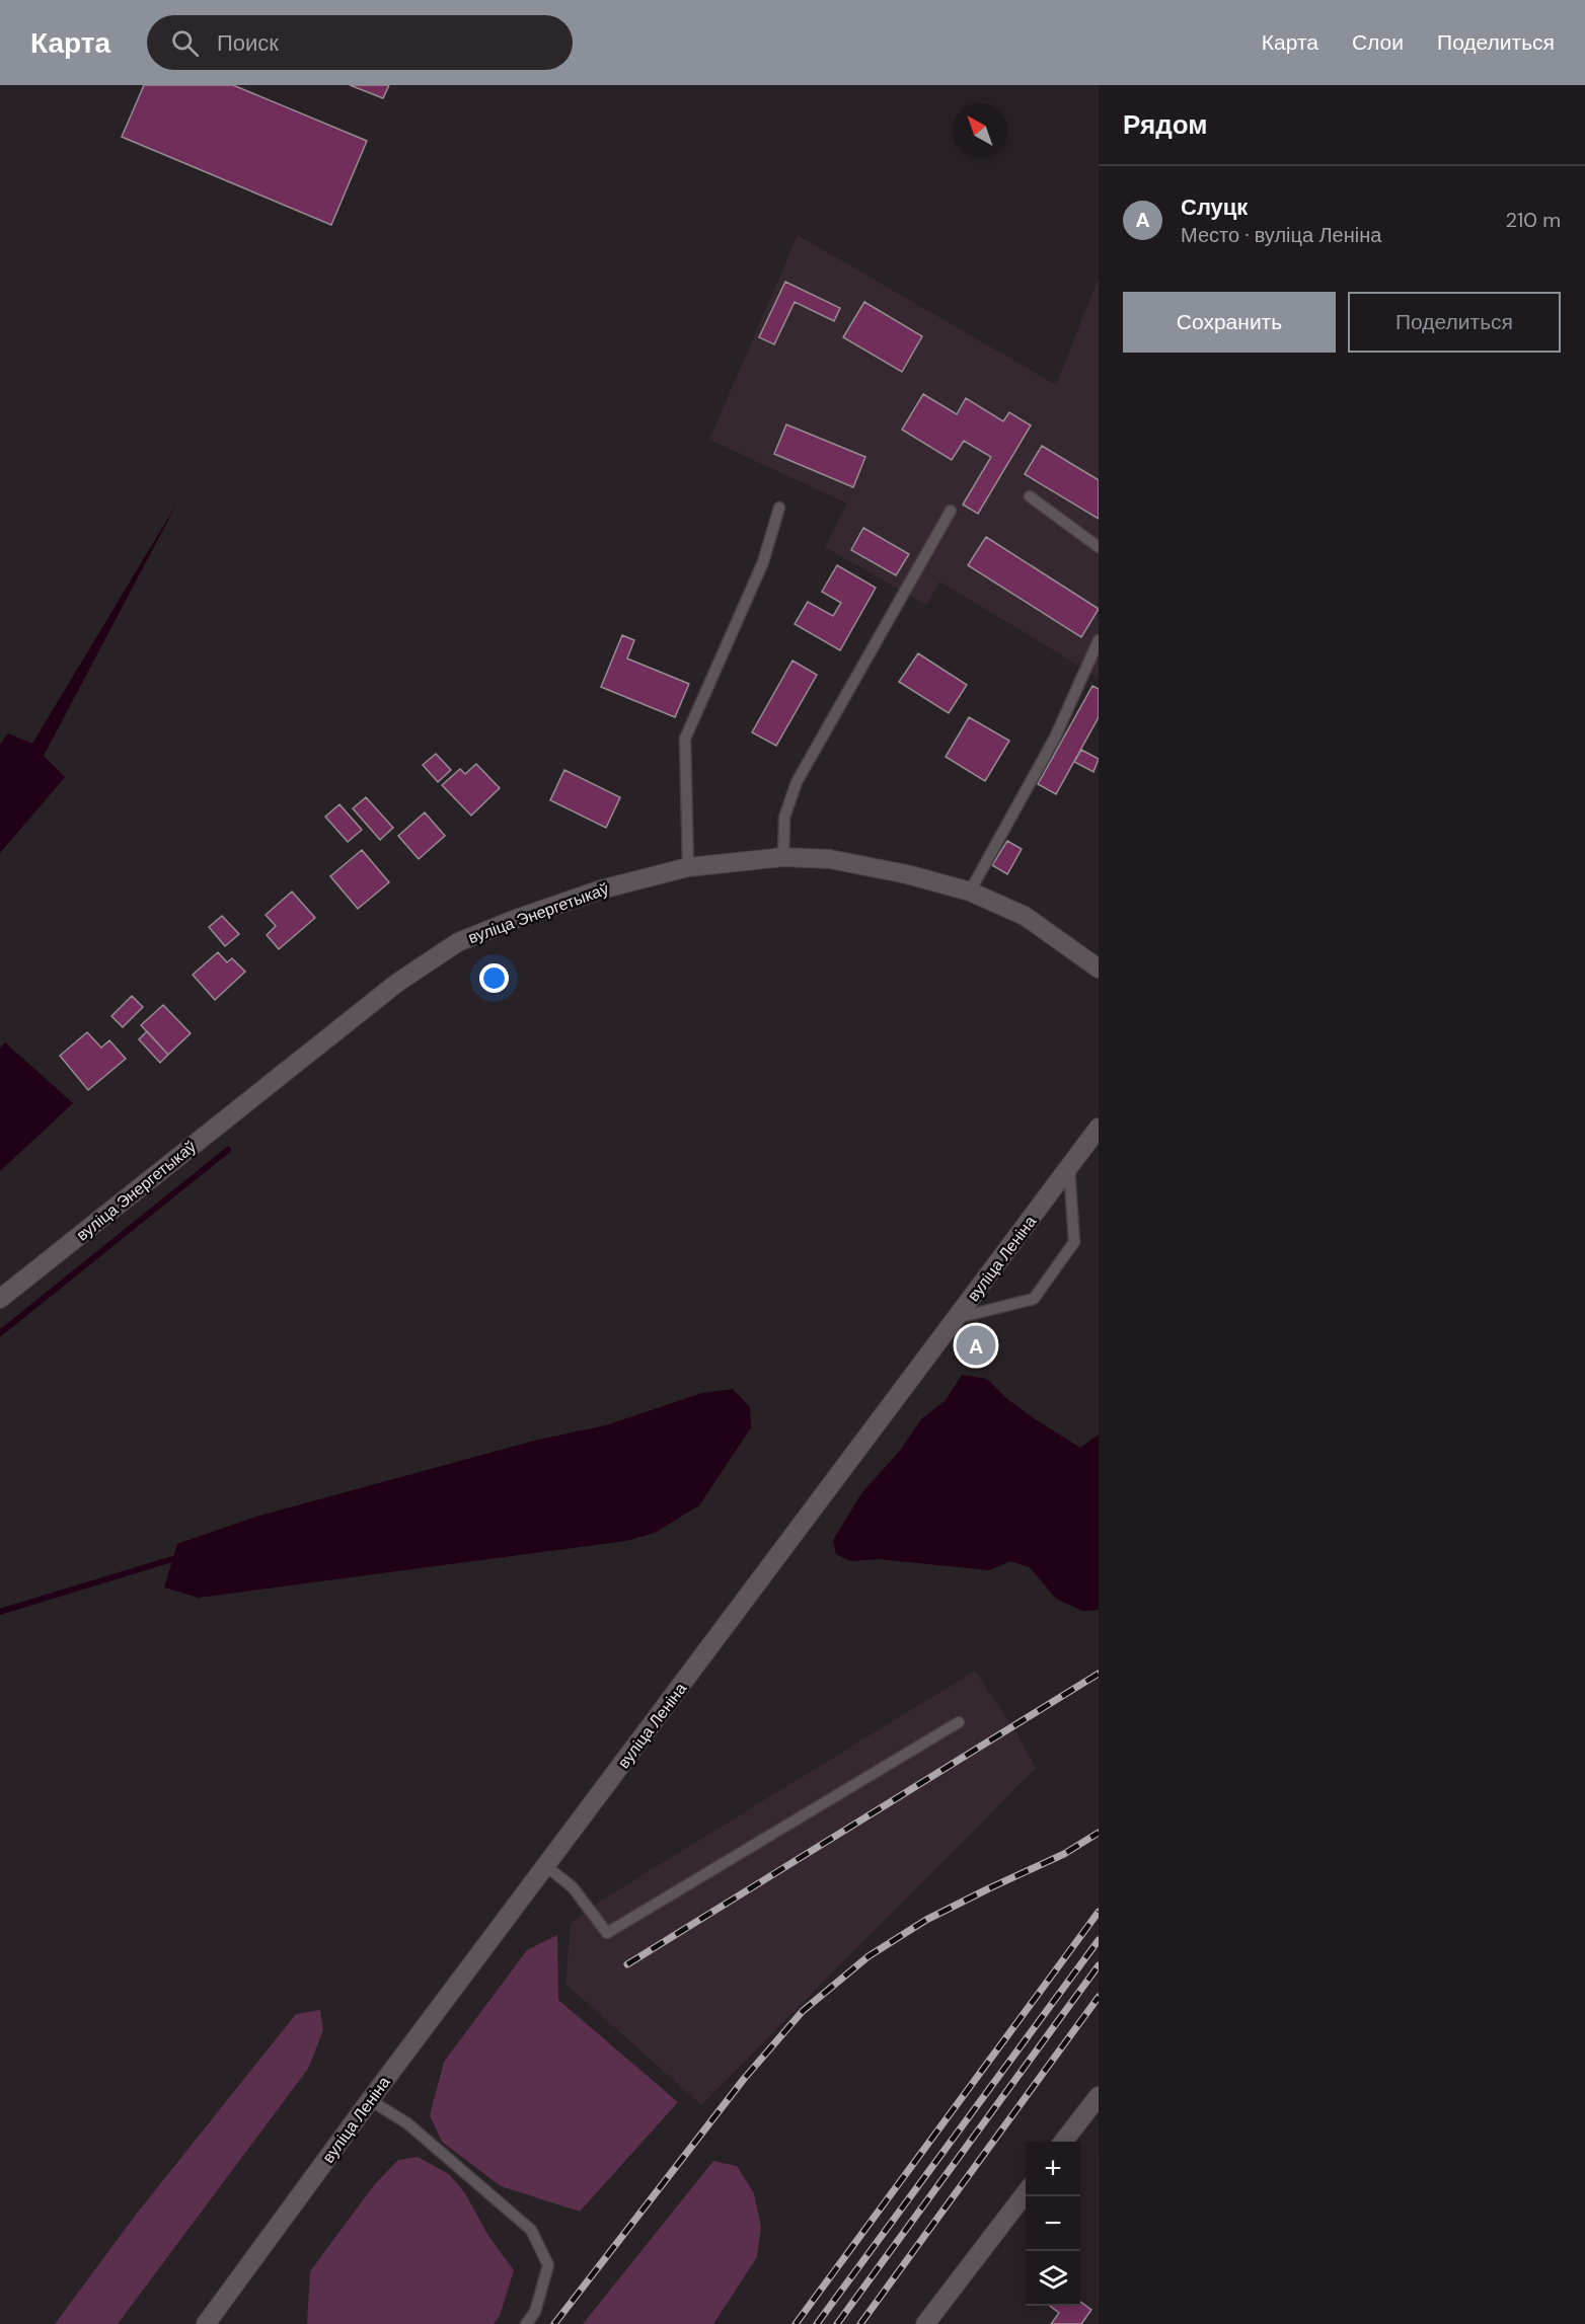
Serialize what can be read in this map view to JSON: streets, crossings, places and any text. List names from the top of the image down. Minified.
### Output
{"streets":{"street":["вуліца Энергетыкаў","вуліца Леніна"]},"north":"top left","page":{"header":"Карта","search":"Поиск","nav":["Карта","Слои","Поделиться"],"heading":"Рядом","list":[{"mark":"A","name":"Слуцк","note":"Место · вуліца Леніна","value":"210 m"}],"buttons":["Сохранить","Поделиться"],"pins":"A","map_buttons":["+","−"]}}
